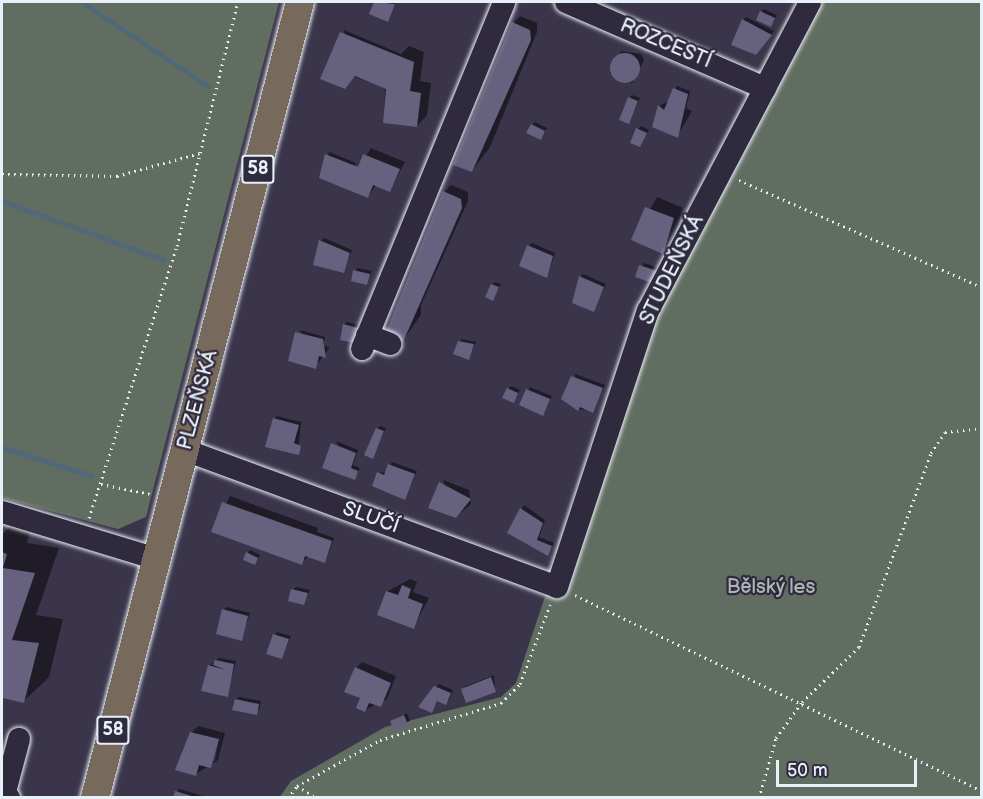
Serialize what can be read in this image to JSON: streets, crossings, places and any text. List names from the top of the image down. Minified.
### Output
{"streets":{"main road":["58","PLZEŇSKÁ"],"street":["ROZCESTÍ","STUDEŇSKÁ","SLUČÍ"]},"crossings":[["ROZCESTÍ","STUDEŇSKÁ"],["STUDEŇSKÁ","SLUČÍ"],["PLZEŇSKÁ","SLUČÍ"]],"parks":["Bělský les"],"scale_bar":"50 m"}
